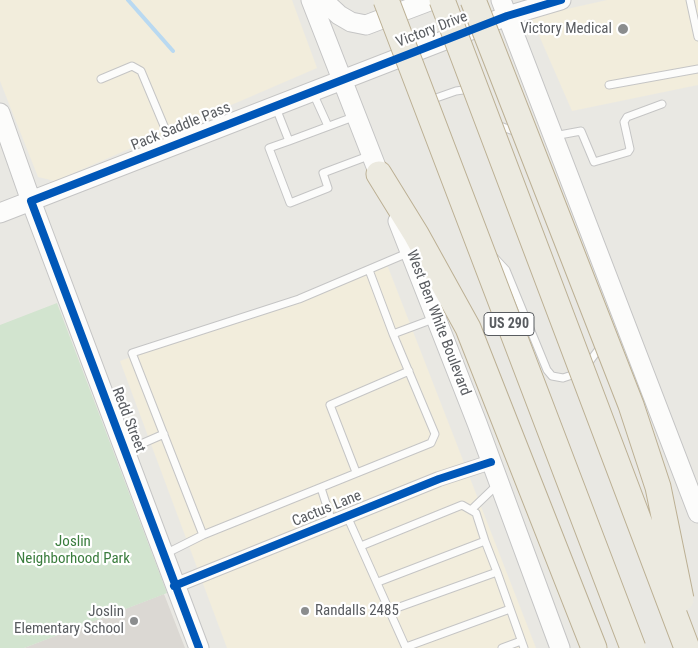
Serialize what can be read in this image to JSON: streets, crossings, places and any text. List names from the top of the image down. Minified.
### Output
{"streets":{"highway":["US 290"],"main road":["Victory Drive","Pack Saddle Pass","West Ben White Boulevard","Redd Street"],"street":["Cactus Lane"]},"crossings":[["Victory Drive","Pack Saddle Pass"],["Victory Drive","West Ben White Boulevard"],["Pack Saddle Pass","West Ben White Boulevard"],["Pack Saddle Pass","Redd Street"],["West Ben White Boulevard","Cactus Lane"],["Redd Street","Cactus Lane"]],"parks":["Joslin Neighborhood Park"],"places":["Victory Medical","Randalls 2485","Joslin Elementary School"]}
